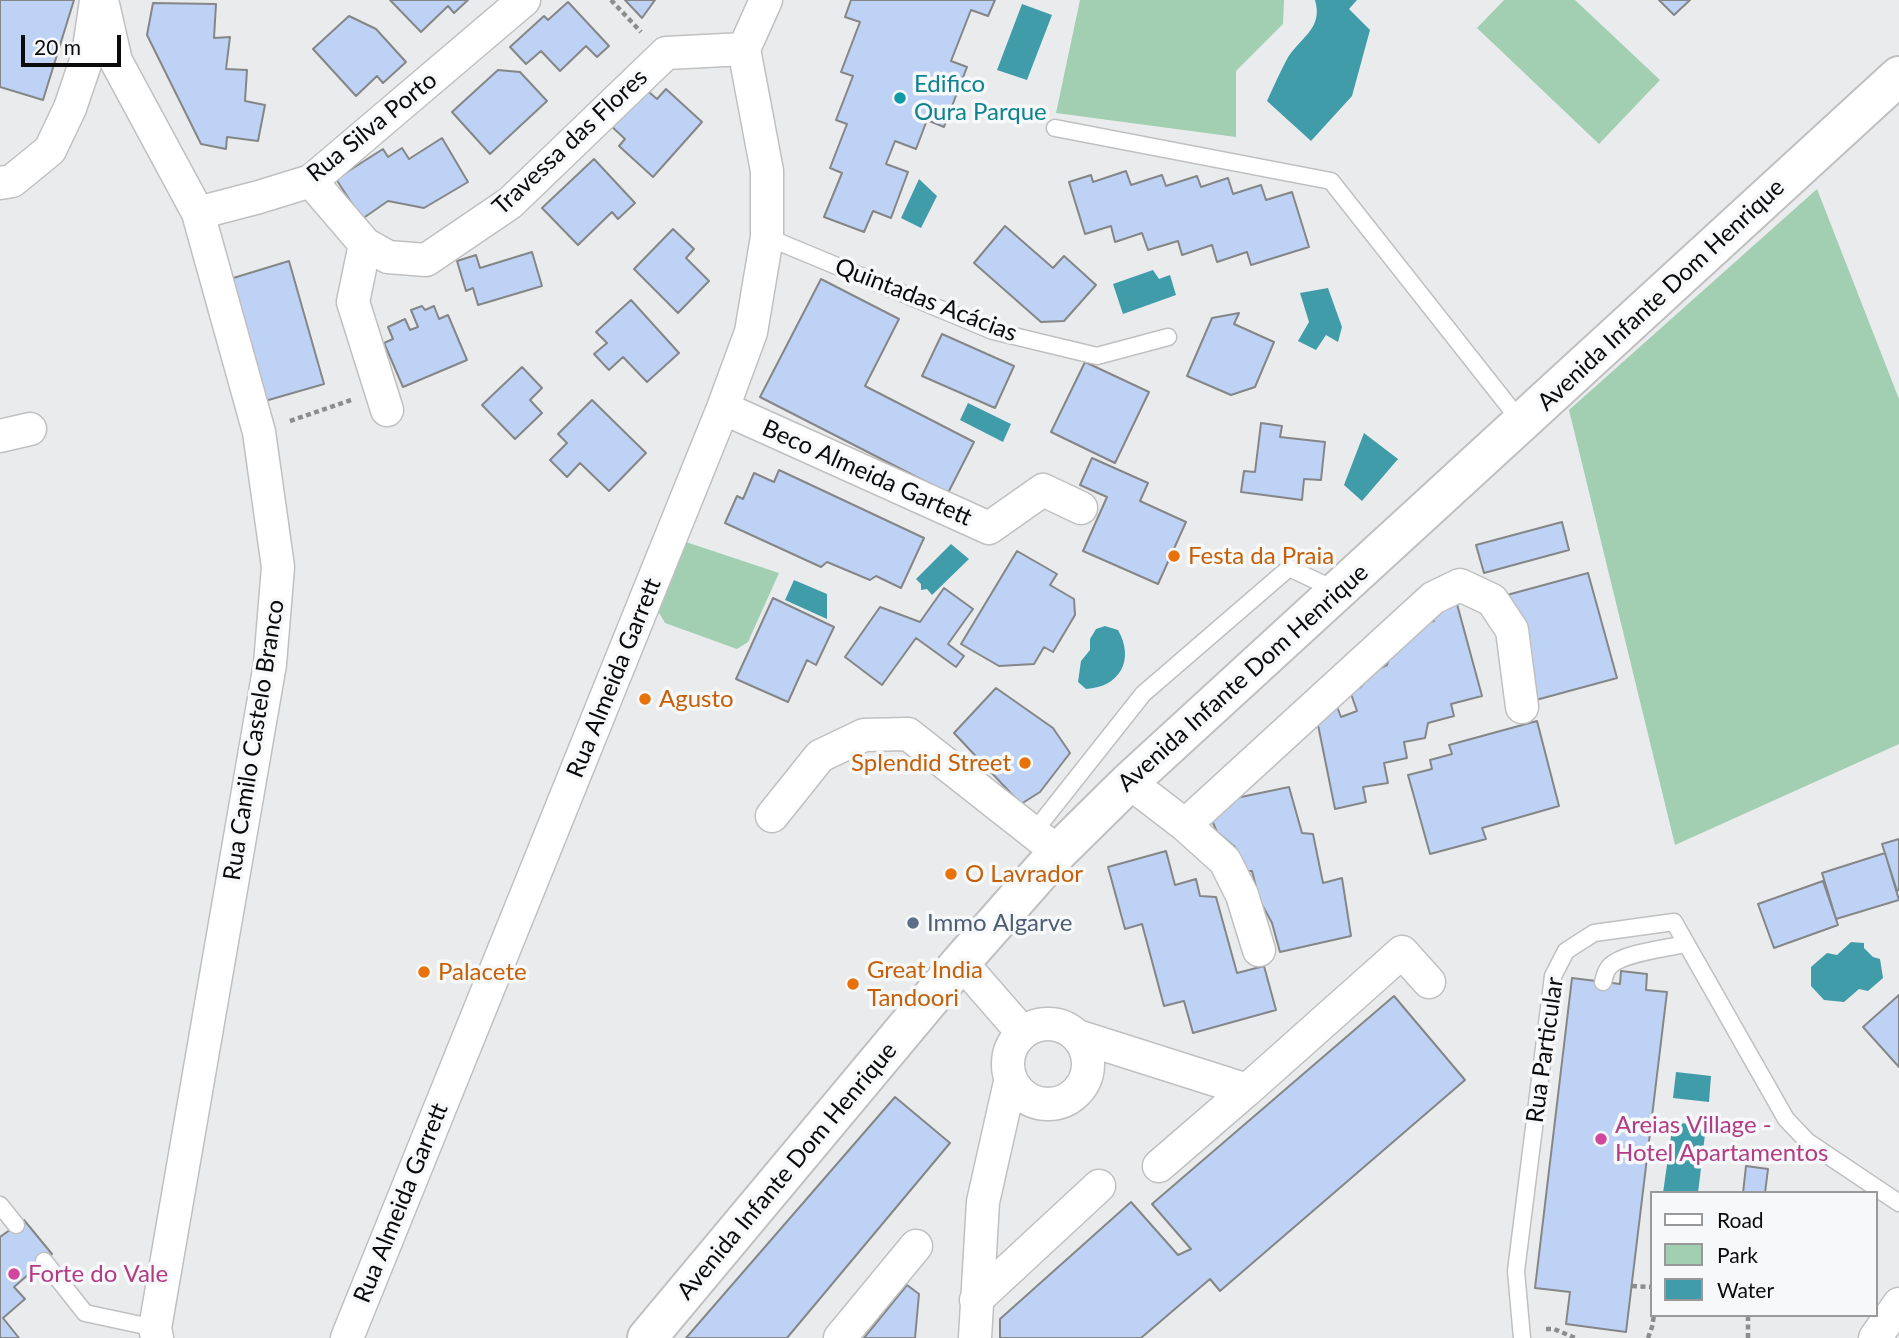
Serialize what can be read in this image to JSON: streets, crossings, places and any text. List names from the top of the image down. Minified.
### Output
{"streets":{"street":["Rua Silva Porto","Travessa das Flores","Avenida Infante Dom Henrique","Beco Almeida Gartett","Rua Almeida Garrett","Rua Camilo Castelo Branco"],"lane":["Quintadas Acácias","Rua Particular"]},"crossings":[["Rua Silva Porto","Travessa das Flores"],["Rua Silva Porto","Rua Camilo Castelo Branco"],["Travessa das Flores","Rua Almeida Garrett"],["Quintadas Acácias","Rua Almeida Garrett"],["Beco Almeida Gartett","Rua Almeida Garrett"]],"places":["Edifico Oura Parque","Festa da Praia","Agusto","Splendid Street","O Lavrador","Immo Algarve","Palacete","Great India Tandoori","Areias Village - Hotel Apartamentos","Forte do Vale"],"legend":["Road","Park","Water"],"scale_bar":"20 m"}
